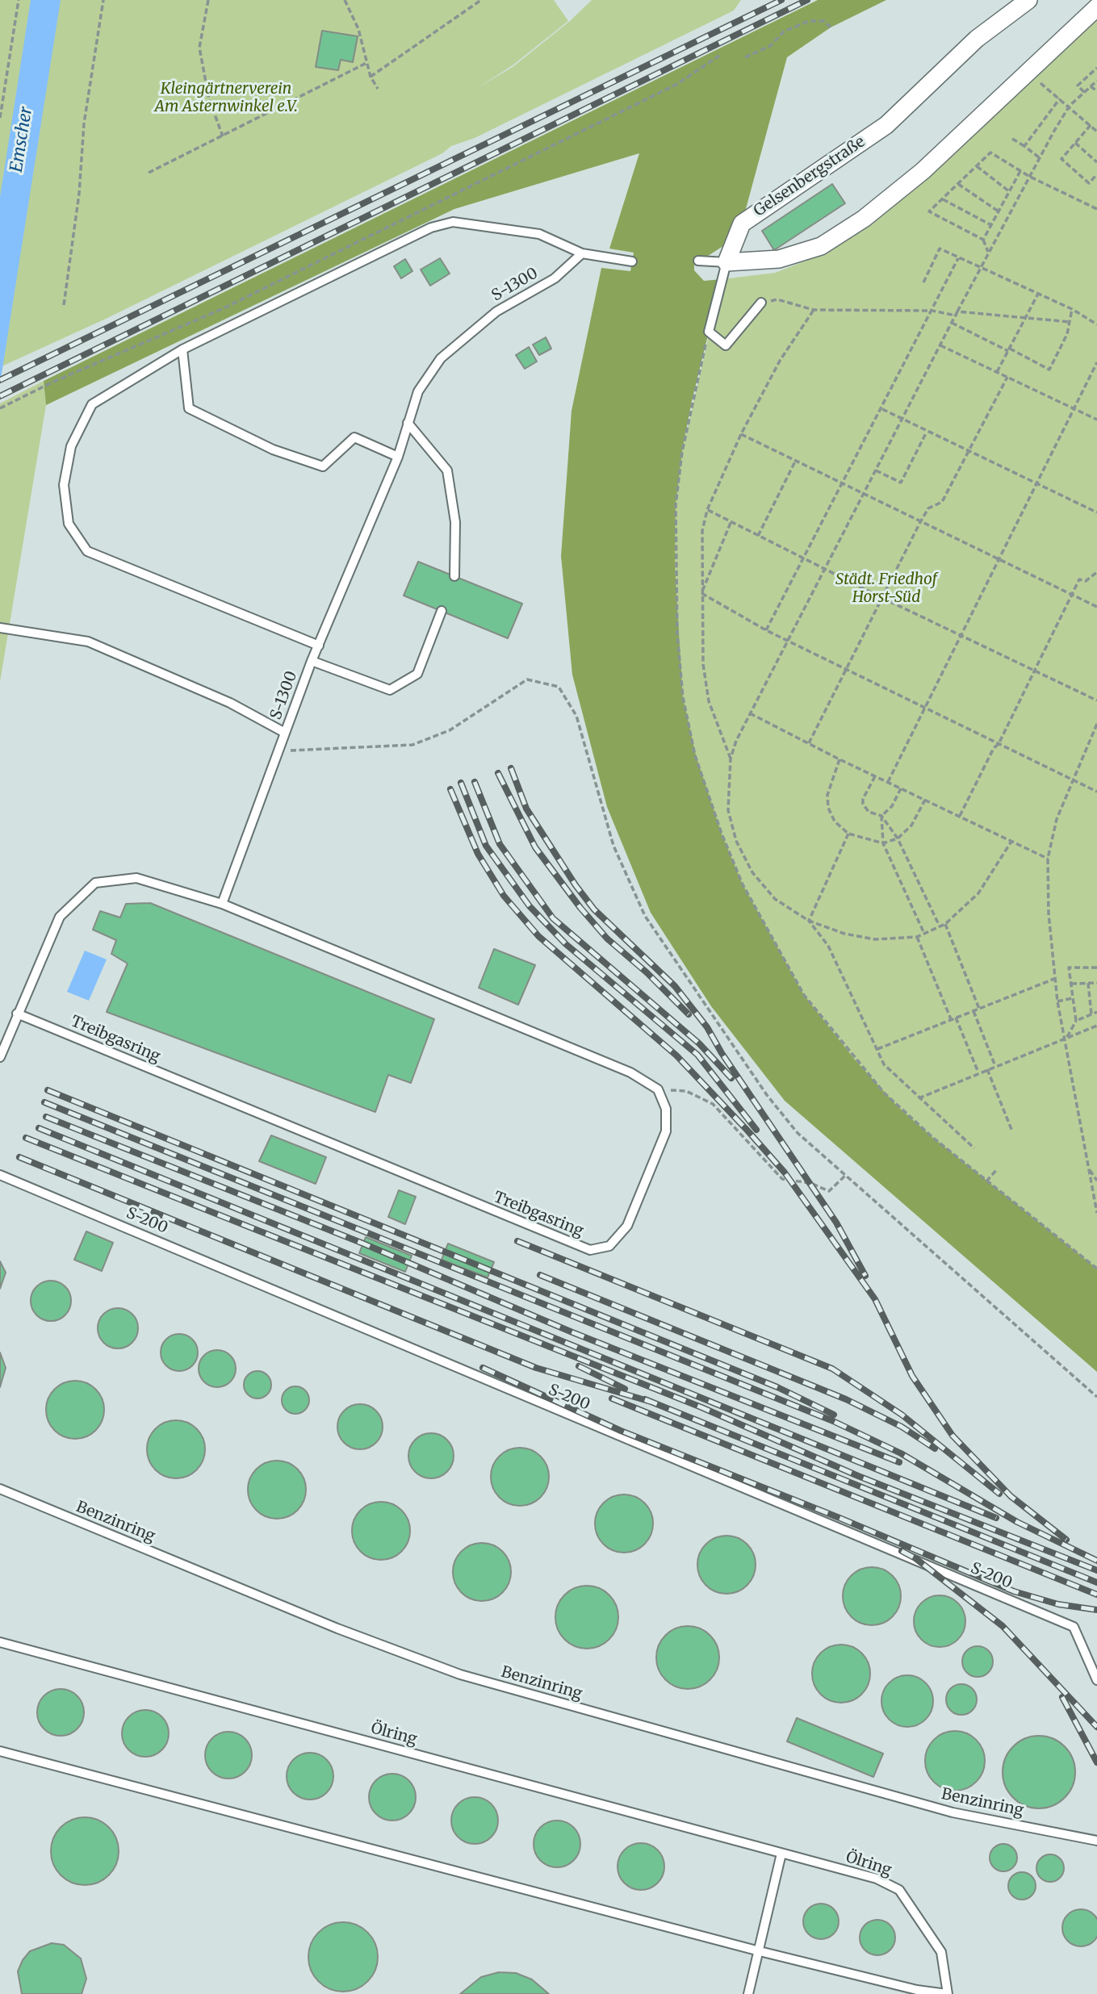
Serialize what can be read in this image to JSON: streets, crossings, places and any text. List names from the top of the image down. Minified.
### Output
{"streets":{"street":["Gelsenbergstraße"],"lane":["S-1300","Treibgasring","S-200","Benzinring","Ölring"]},"water":["Emscher"],"parks":["Kleingärtnerverein Am Asternwinkel e.V.","Städt. Friedhof Horst-Süd"]}
